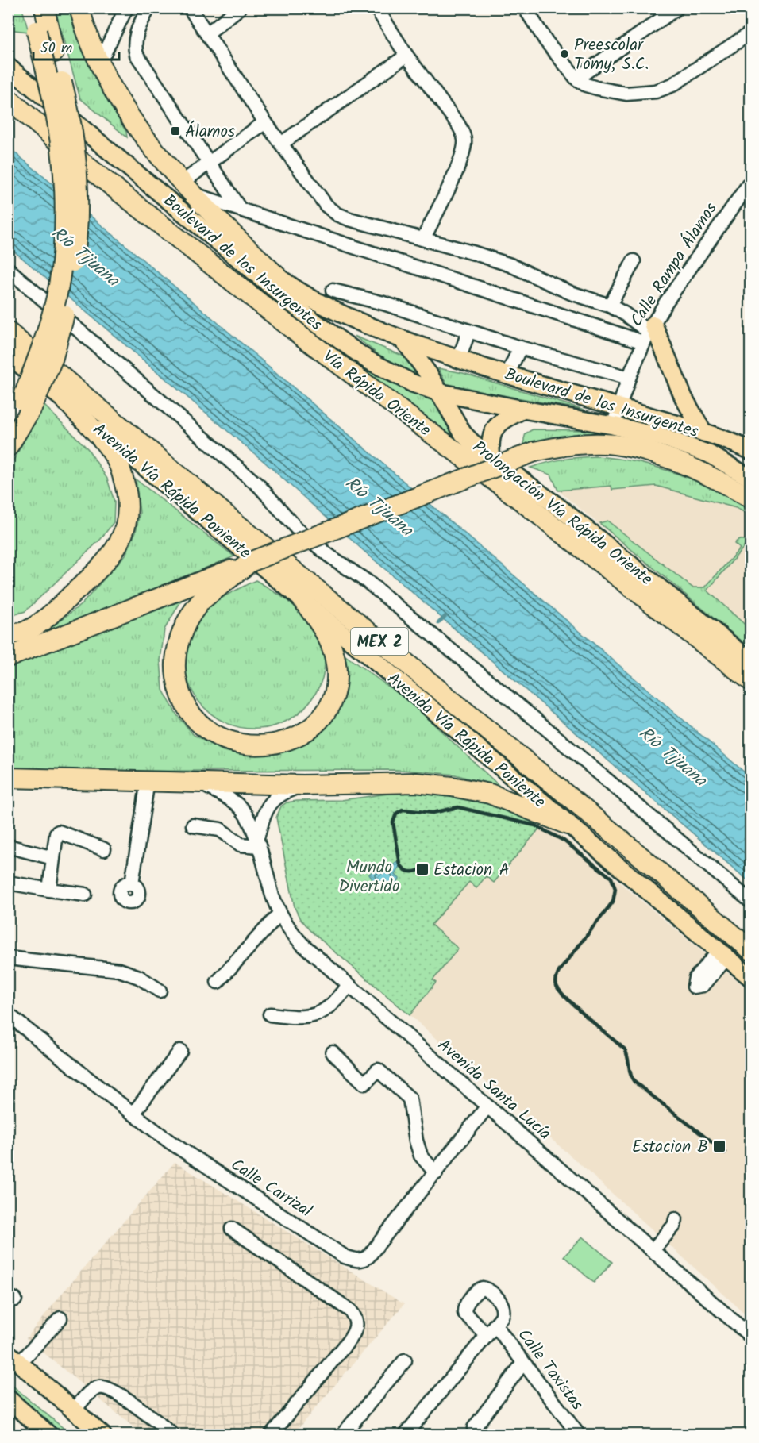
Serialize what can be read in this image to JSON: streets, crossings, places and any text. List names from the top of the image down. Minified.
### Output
{"streets":{"highway":["Vía Rápida Oriente","Avenida Vía Rápida Poniente","MEX 2"],"main road":["Boulevard de los Insurgentes","Prolongación Vía Rápida Oriente"],"street":["Calle Rampa Álamos","Avenida Santa Lucía","Calle Carrizal","Calle Taxistas"]},"crossings":[["Boulevard de los Insurgentes","Calle Rampa Álamos"],["Boulevard de los Insurgentes","Prolongación Vía Rápida Oriente"],["Avenida Santa Lucía","Calle Carrizal"]],"water":["Río Tijuana"],"parks":["Mundo Divertido"],"places":{"other":["Preescolar Tomy, S.C."],"transit":["Álamos","Estacion A","Estacion B"]},"scale_bar":"50 m"}
